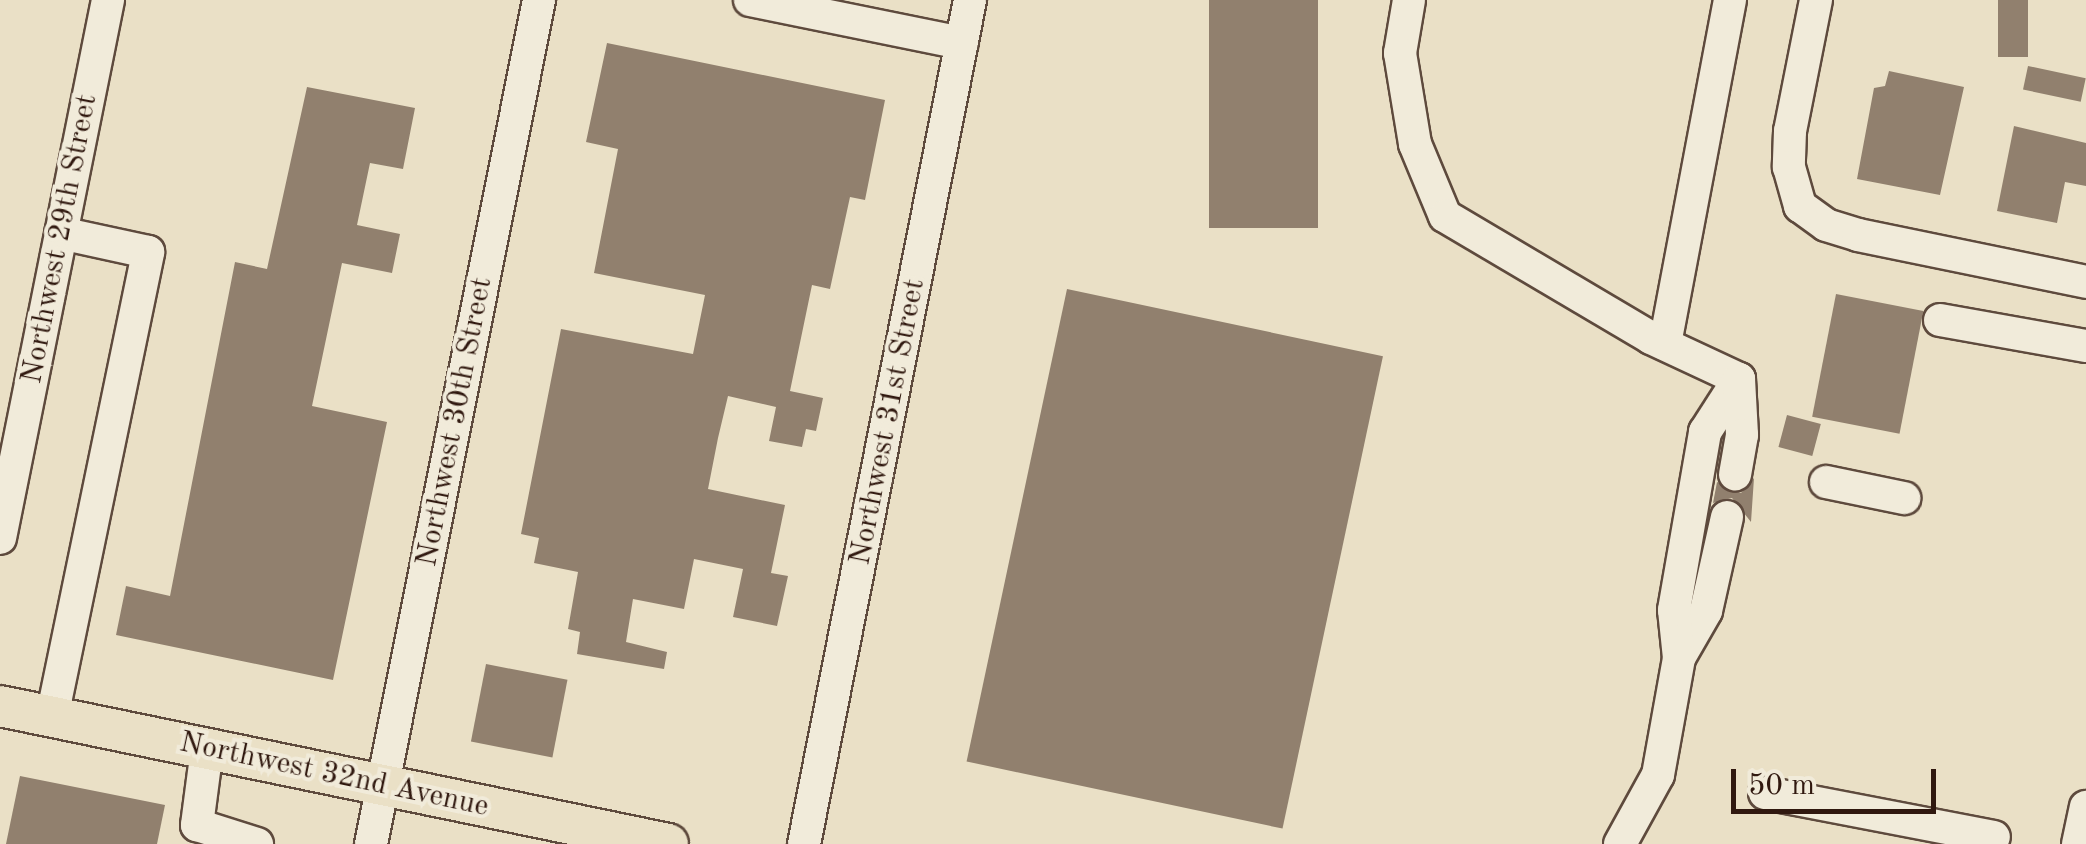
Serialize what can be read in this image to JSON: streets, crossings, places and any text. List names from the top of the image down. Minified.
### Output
{"streets":{"main road":["Northwest 32nd Avenue"],"street":["Northwest 29th Street","Northwest 30th Street","Northwest 31st Street"]},"crossings":[["Northwest 30th Street","Northwest 32nd Avenue"]],"scale_bar":"50 m"}
